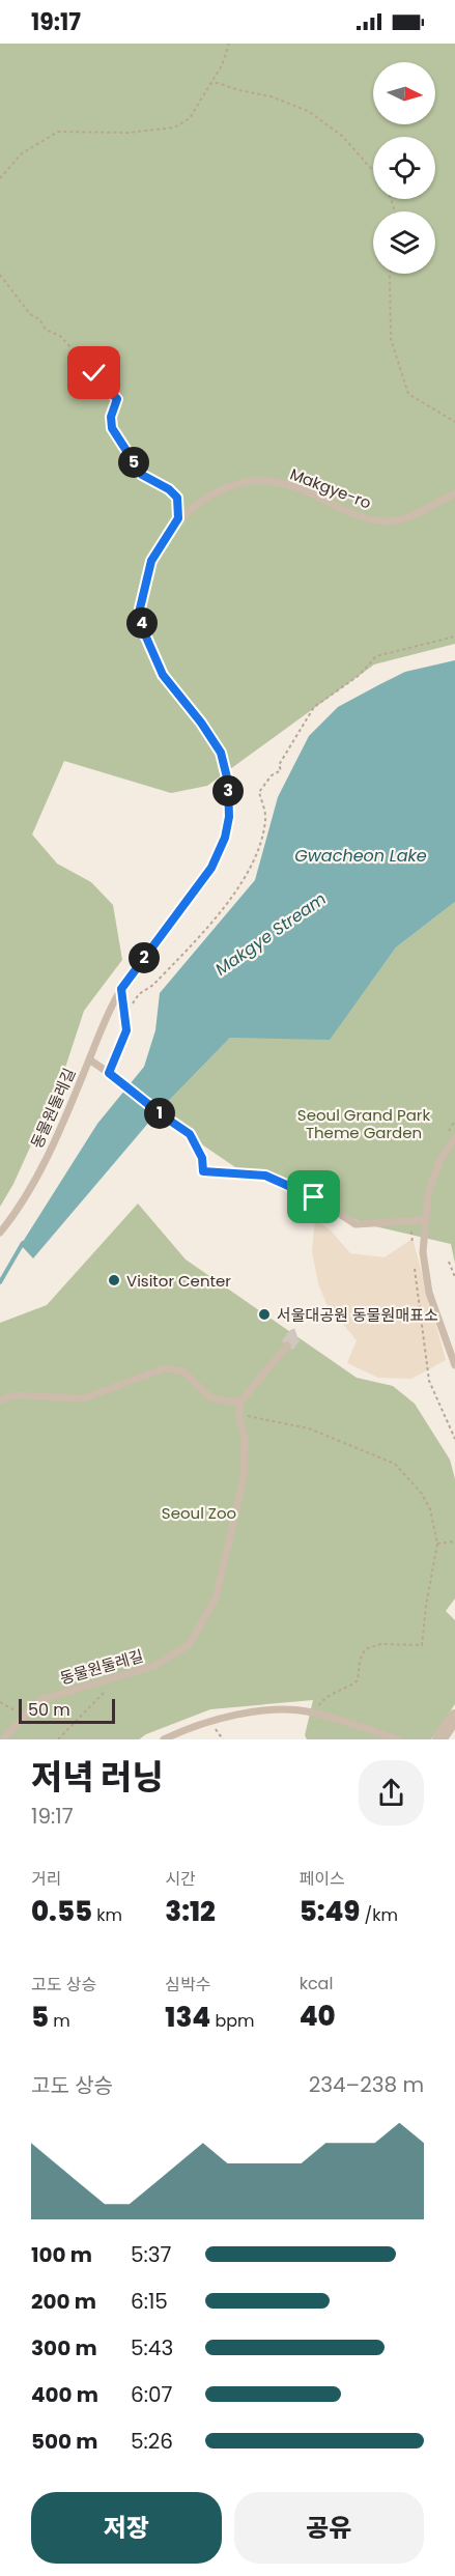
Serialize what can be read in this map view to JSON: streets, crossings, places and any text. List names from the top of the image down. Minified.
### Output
{"streets":{"lane":["Makgye-ro","동물원둘레길"]},"crossings":[["Makgye-ro","동물원둘레길"]],"water":["Gwacheon Lake","Makgye Stream"],"parks":["Seoul Grand Park Theme Garden","Seoul Zoo"],"places":["Visitor Center","서울대공원 동물원매표소"],"scale_bar":"50 m","north":"right","page":{"status":"19:17","pins":["5","4","3","2","1"],"scale":"50 m","heading":["저녁 러닝","19:17"],"stats":[["거리","0.55 km"],["시간","3:12"],["페이스","5:49 /km"],["고도 상승","5 m"],["심박수","134 bpm"],["kcal","40"]],"chart":["고도 상승","234–238 m"],"list":[{"name":"100 m","note":"5:37"},{"name":"200 m","note":"6:15"},{"name":"300 m","note":"5:43"},{"name":"400 m","note":"6:07"},{"name":"500 m","note":"5:26"}],"buttons":["저장","공유"]}}
